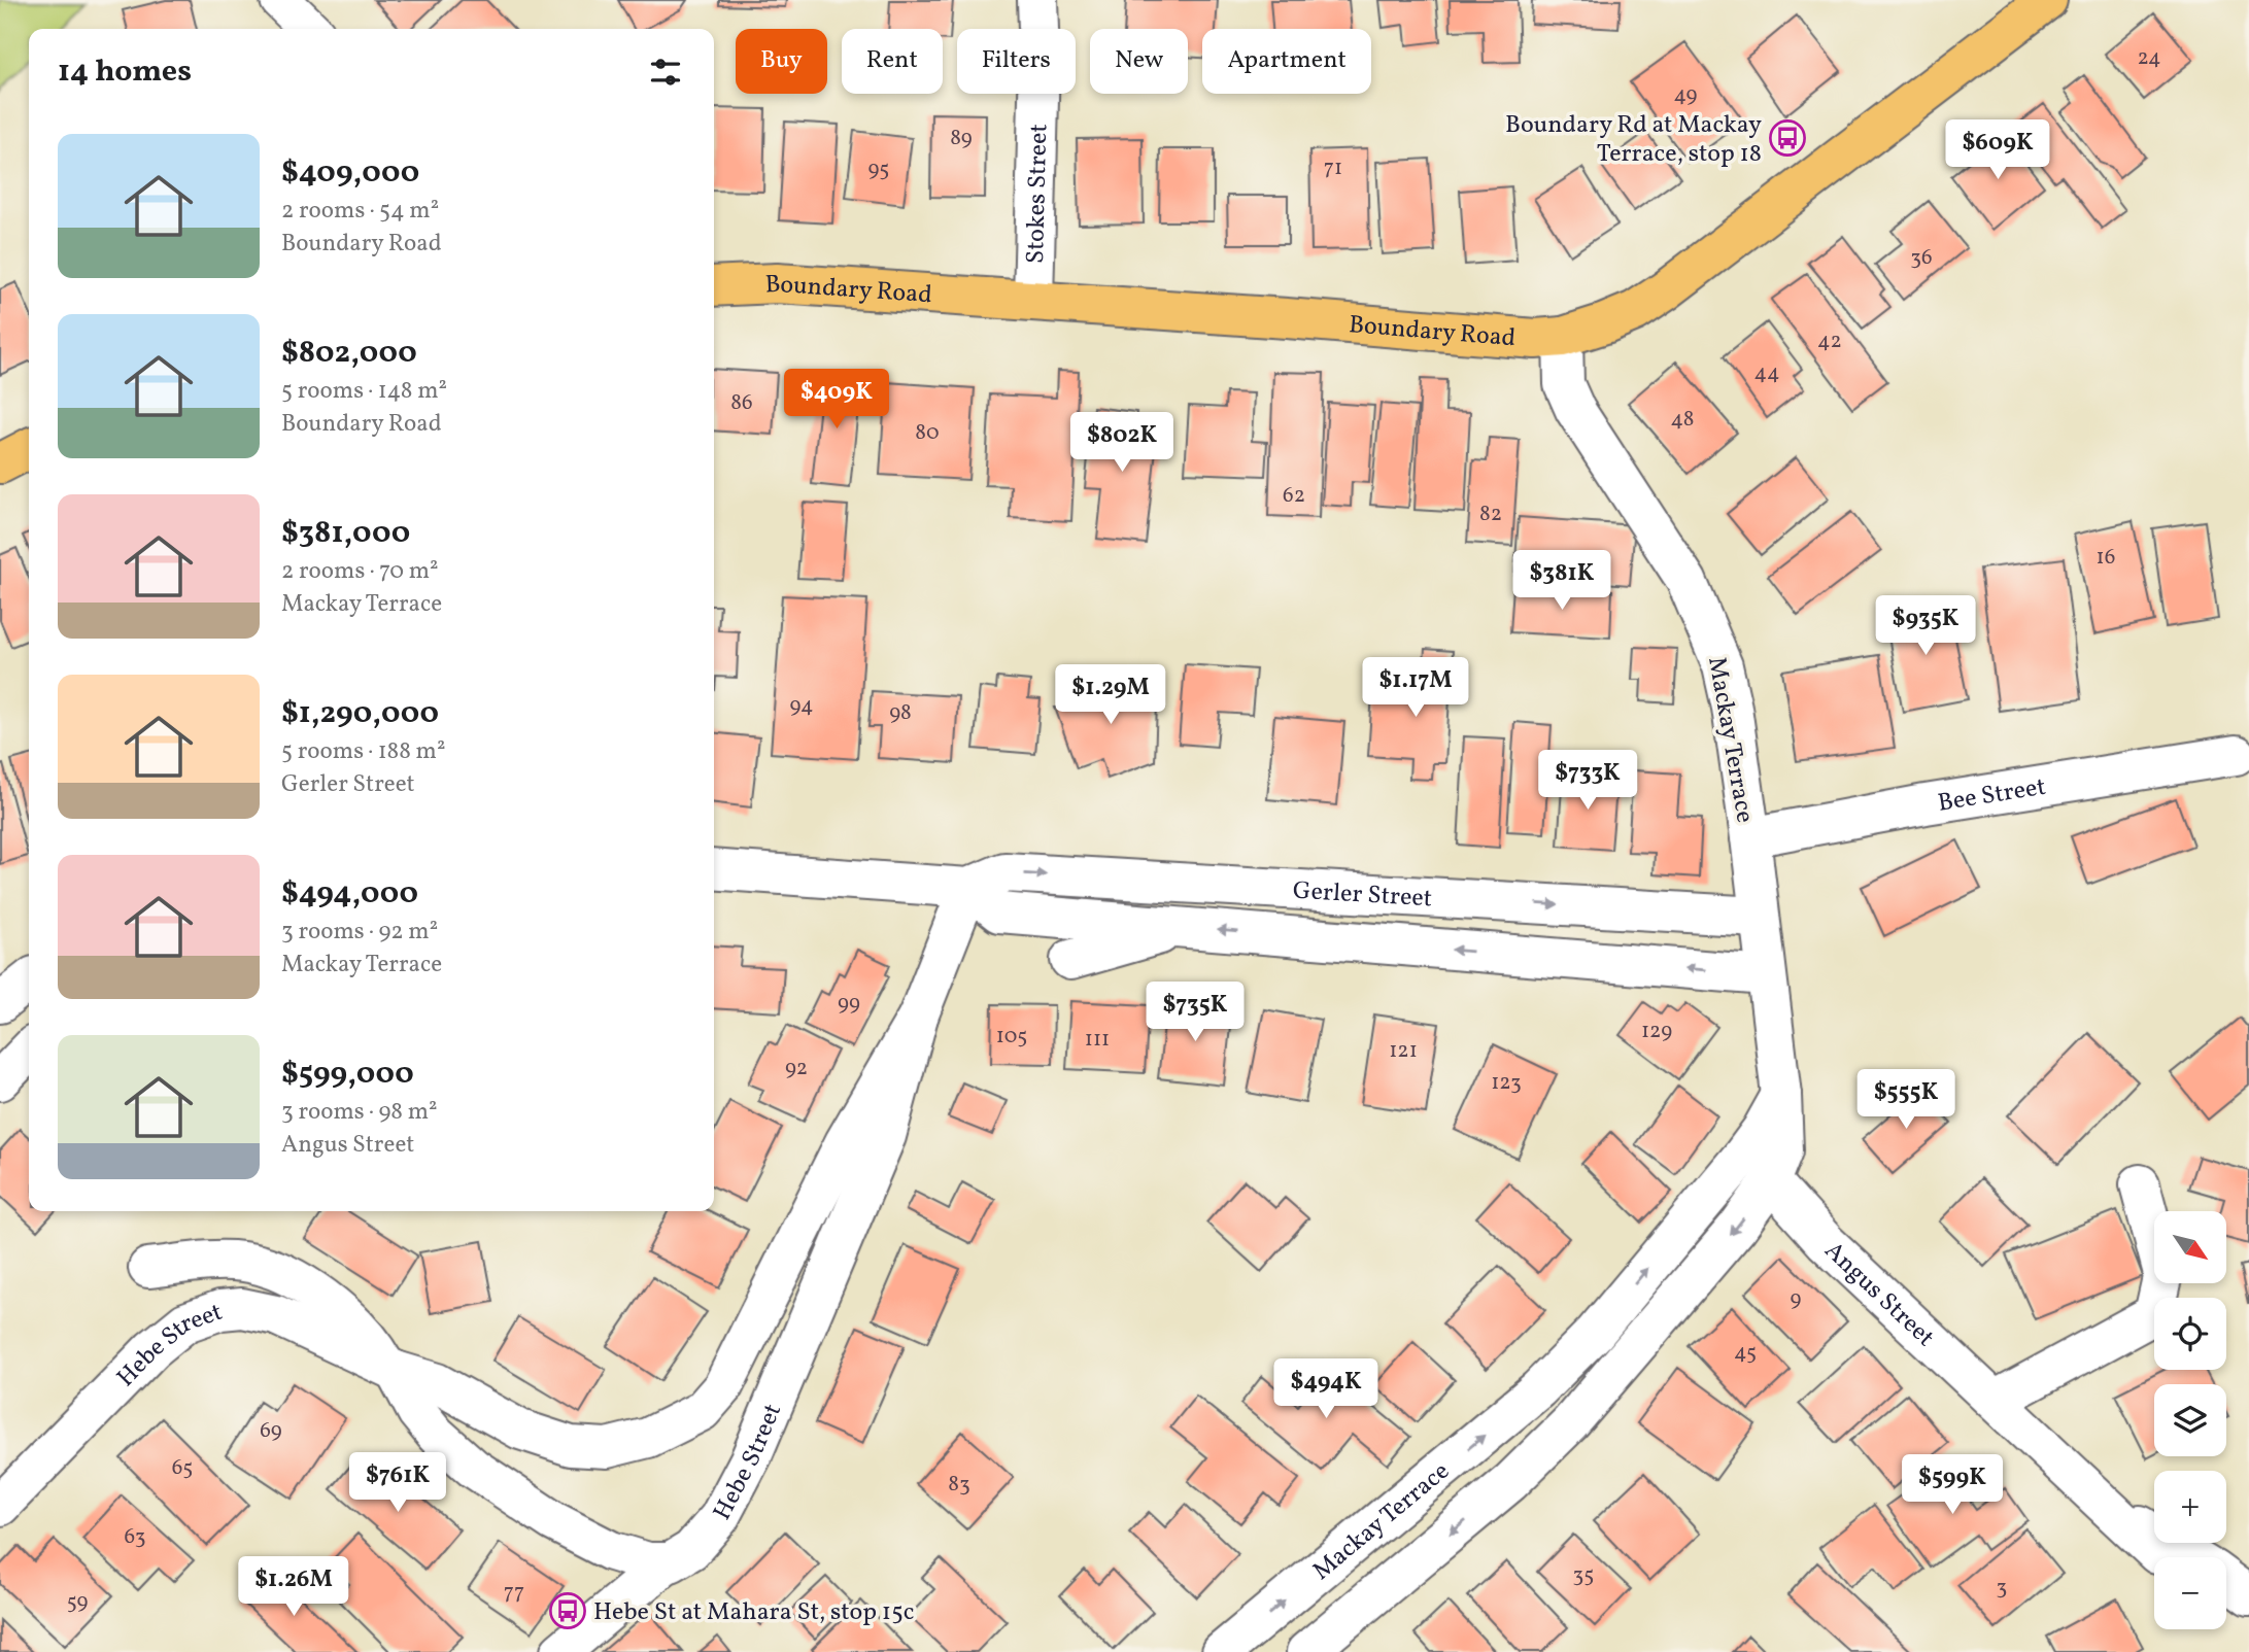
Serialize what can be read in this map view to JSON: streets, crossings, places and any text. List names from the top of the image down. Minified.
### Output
{"streets":{"main road":["Boundary Road"],"street":["Stokes Street","Mackay Terrace","Bee Street","Gerler Street","Angus Street","Hebe Street"]},"crossings":[["Stokes Street","Boundary Road"],["Boundary Road","Mackay Terrace"],["Mackay Terrace","Bee Street"],["Mackay Terrace","Gerler Street"],["Mackay Terrace","Angus Street"],["Gerler Street","Hebe Street"]],"places":{"bus stop":["Boundary Rd at Mackay Terrace, stop 18","Hebe St at Mahara St, stop 15c"]},"house_numbers":["24","49","89","71","95","36","42","44","86","48","80","62","82","16","94","98","99","129","105","111","121","92","123","9","45","69","65","83","63","35","3","77","59"],"north":"bottom right","page":{"chip":["Buy","Rent","Filters","New","Apartment"],"heading":"14 homes","list":[{"name":"$409,000","note":"2 rooms · 54 m² · Boundary Road"},{"name":"$802,000","note":"5 rooms · 148 m² · Boundary Road"},{"name":"$381,000","note":"2 rooms · 70 m² · Mackay Terrace"},{"name":"$1,290,000","note":"5 rooms · 188 m² · Gerler Street"},{"name":"$494,000","note":"3 rooms · 92 m² · Mackay Terrace"},{"name":"$599,000","note":"3 rooms · 98 m² · Angus Street"}],"price":["$609K","$409K","$802K","$381K","$935K","$1.17M","$1.29M","$733K","$735K","$555K","$494K","$761K","$599K","$1.26M"],"map_buttons":["+","−"]}}
